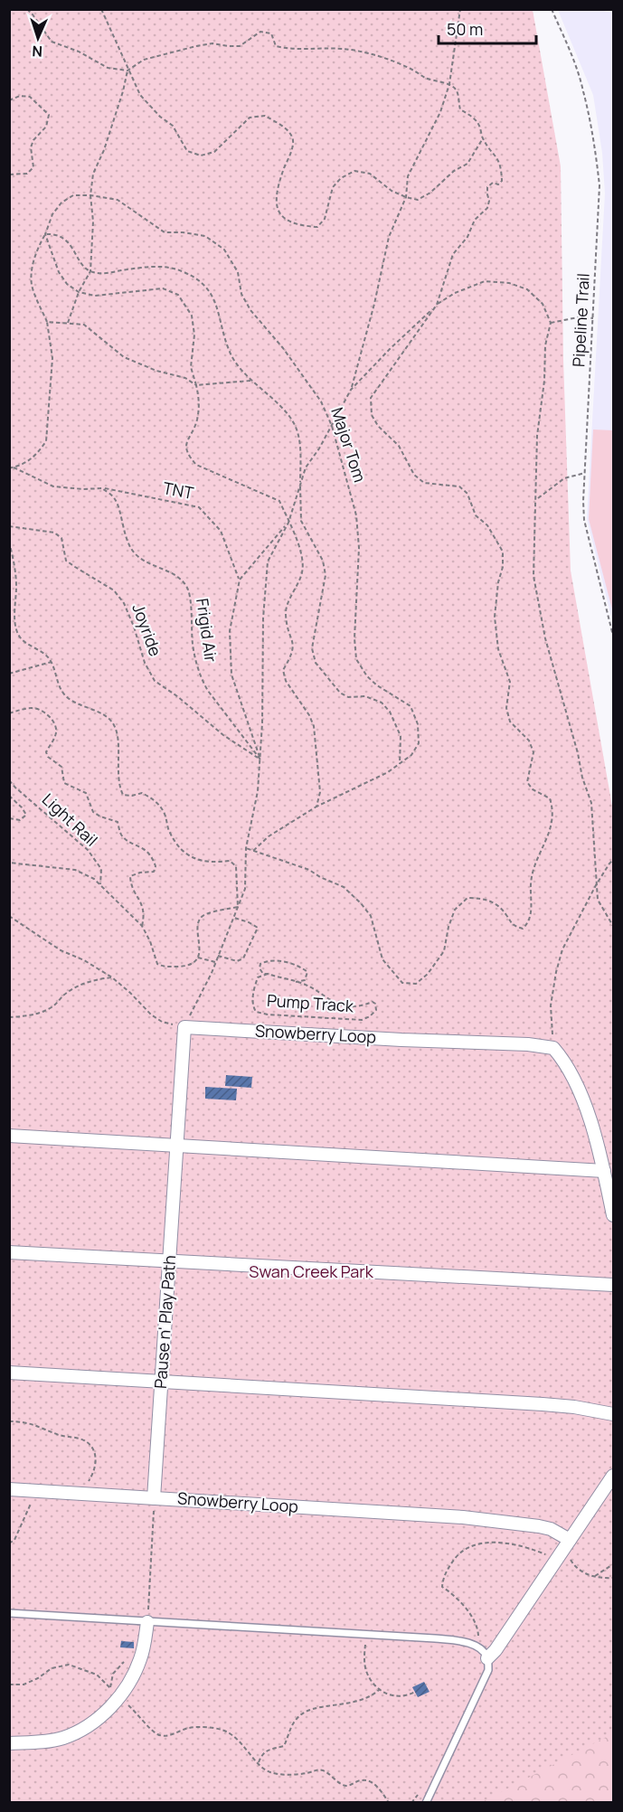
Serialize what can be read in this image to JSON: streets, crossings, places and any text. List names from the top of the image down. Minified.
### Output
{"streets":{"street":["Snowberry Loop","Pause n' Play Path"],"path":["Pipeline Trail","Major Tom","TNT","Joyride","Frigid Air","Light Rail","Pump Track"]},"crossings":[["TNT","Frigid Air"],["Joyride","Frigid Air"],["Snowberry Loop","Pause n' Play Path"]],"parks":["Swan Creek Park"],"scale_bar":"50 m","north":"bottom"}
